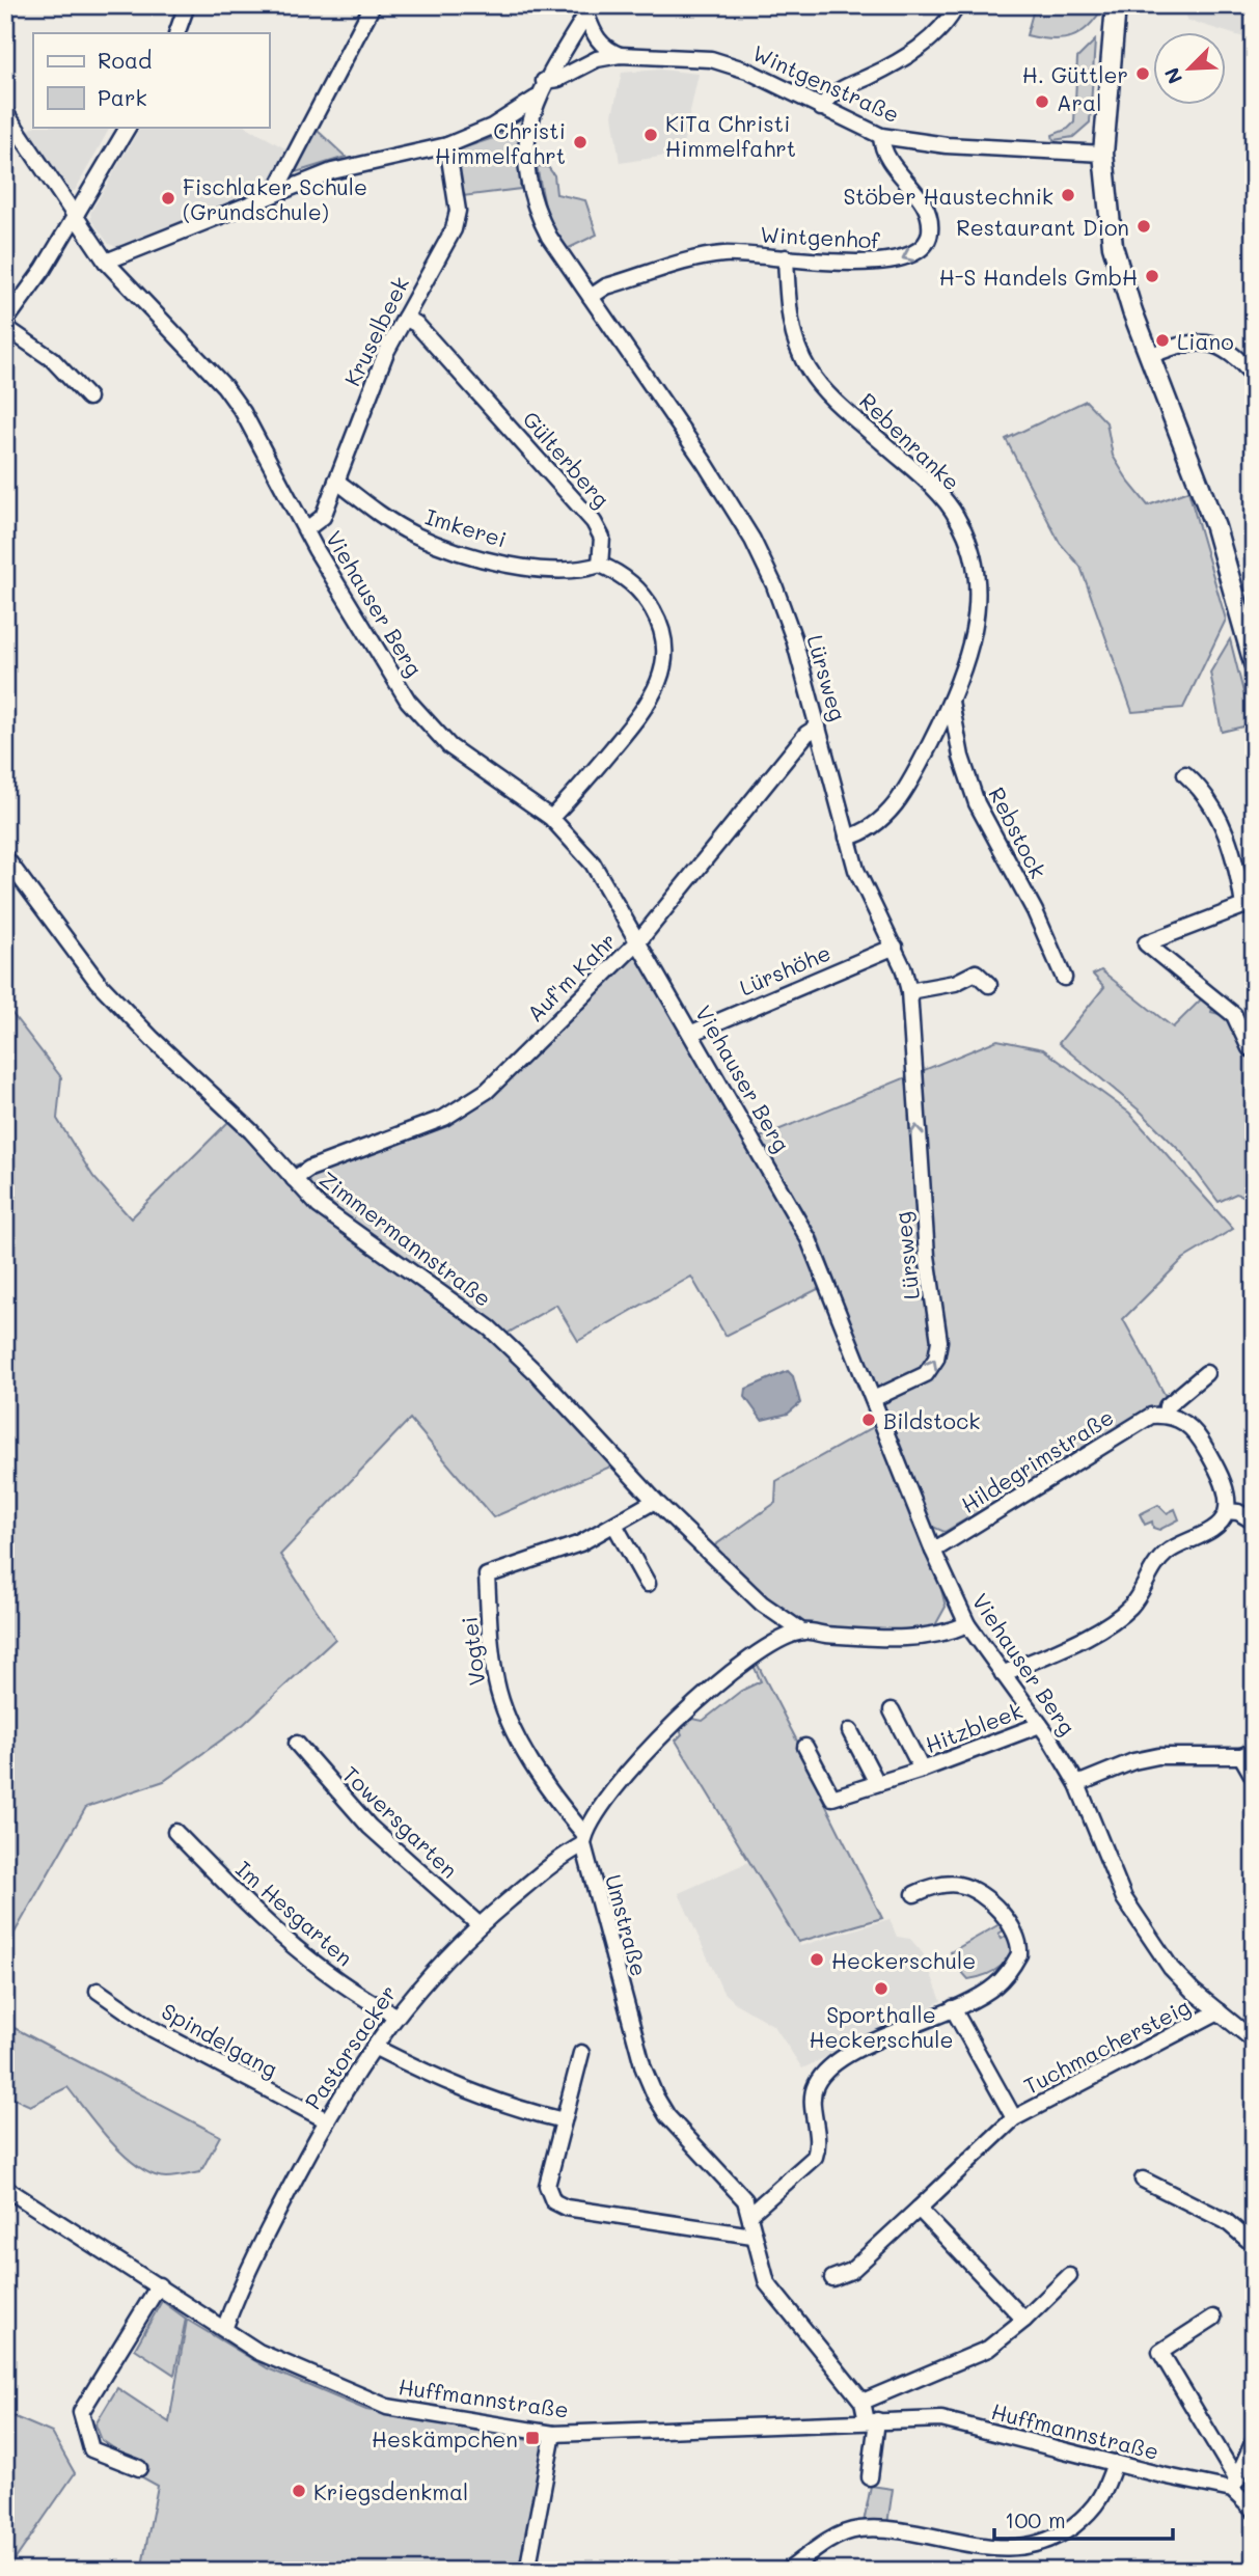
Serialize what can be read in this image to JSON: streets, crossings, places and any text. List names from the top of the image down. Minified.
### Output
{"streets":{"street":["Wintgenstraße","Wintgenhof","Kruselbeek","Rebenranke","Gülterberg","Imkerei","Viehauser Berg","Lürsweg","Rebstock","Lürshöhe","Auf'm Kahr","Zimmermannstraße","Hildegrimstraße","Vogtei","Hitzbleek","Towersgarten","Im Hesgarten","Umstraße","Spindelgang","Tuchmachersteig","Pastorsacker","Huffmannstraße"]},"crossings":[["Wintgenstraße","Wintgenhof"],["Wintgenstraße","Lürsweg"],["Wintgenhof","Rebenranke"],["Wintgenhof","Lürsweg"],["Kruselbeek","Gülterberg"],["Kruselbeek","Imkerei"],["Kruselbeek","Viehauser Berg"],["Rebenranke","Lürsweg"],["Rebenranke","Rebstock"],["Gülterberg","Imkerei"],["Viehauser Berg","Lürsweg"],["Viehauser Berg","Lürshöhe"],["Viehauser Berg","Auf'm Kahr"],["Viehauser Berg","Hildegrimstraße"],["Viehauser Berg","Hitzbleek"],["Viehauser Berg","Tuchmachersteig"],["Lürsweg","Lürshöhe"],["Lürsweg","Auf'm Kahr"],["Auf'm Kahr","Zimmermannstraße"],["Zimmermannstraße","Vogtei"],["Vogtei","Umstraße"],["Vogtei","Pastorsacker"],["Towersgarten","Pastorsacker"],["Im Hesgarten","Pastorsacker"],["Umstraße","Pastorsacker"],["Umstraße","Huffmannstraße"],["Spindelgang","Pastorsacker"],["Pastorsacker","Huffmannstraße"]],"places":{"other":["H. Güttler","Aral","KiTa Christi Himmelfahrt","Christi Himmelfahrt","Stöber Haustechnik","Fischlaker Schule (Grundschule)","Restaurant Dion","H-S Handels GmbH","Liano","Bildstock","Heckerschule","Sporthalle Heckerschule","Kriegsdenkmal"],"transit":["Heskämpchen"]},"legend":["Road","Park"],"scale_bar":"100 m","north":"bottom left"}
